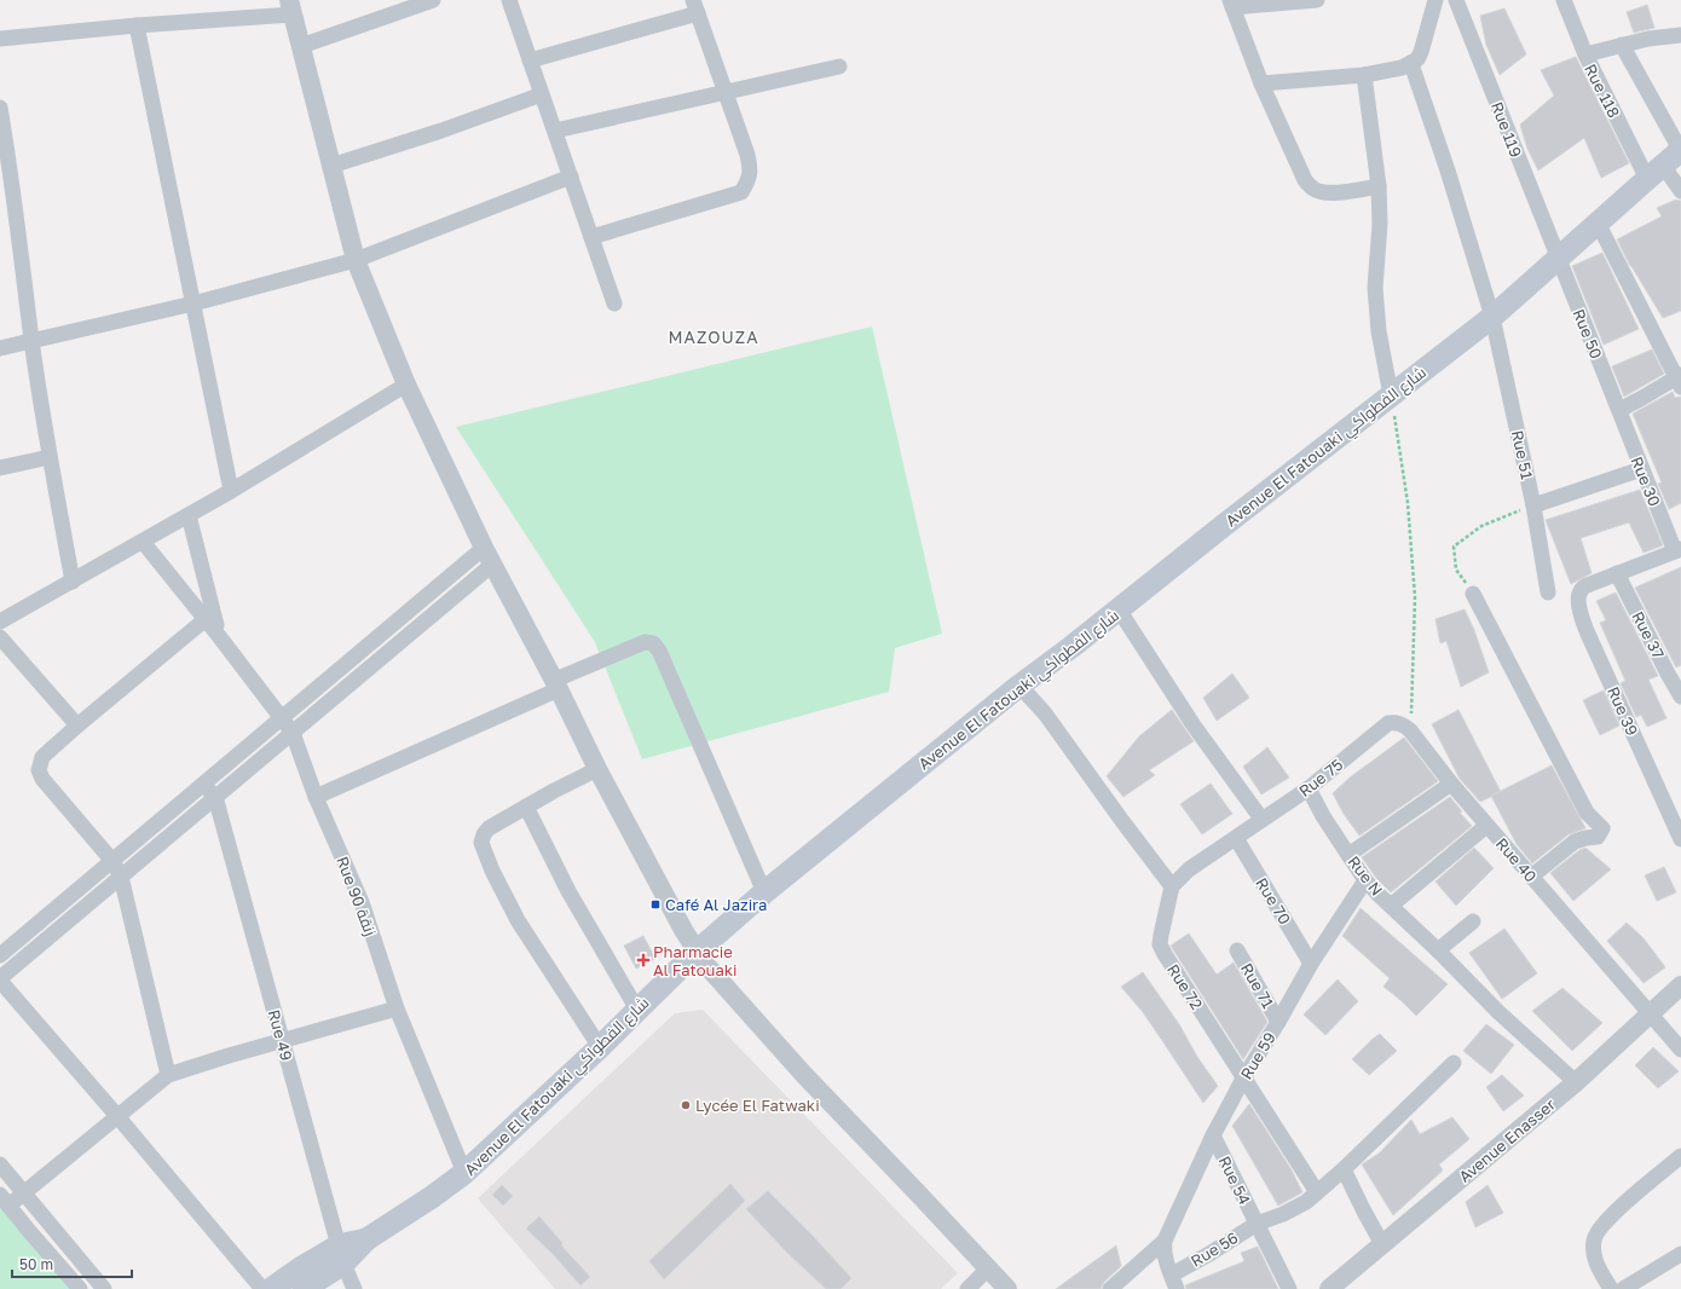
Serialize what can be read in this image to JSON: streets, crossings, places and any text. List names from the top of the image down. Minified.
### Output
{"streets":{"main road":["Avenue El Fatouaki شارع الفطواكي"],"street":["Rue 118","Rue 119","Rue 50","Rue 51","Rue 30","Rue 37","Rue 39","Rue 75","Rue 40","Rue N","Rue 90 زنقة","Rue 70","Rue 71","Rue 72","Rue 49","Rue 59","Avenue Enasser","Rue 54","Rue 56"]},"crossings":[["Rue 118","Avenue El Fatouaki شارع الفطواكي"],["Rue 119","Rue 50"],["Rue 119","Avenue El Fatouaki شارع الفطواكي"],["Rue 50","Avenue El Fatouaki شارع الفطواكي"],["Rue 50","Rue 30"],["Avenue El Fatouaki شارع الفطواكي","Rue 51"],["Avenue El Fatouaki شارع الفطواكي","Rue 90 زنقة"],["Avenue El Fatouaki شارع الفطواكي","Rue 49"],["Rue 37","Rue 39"],["Rue 75","Rue 40"],["Rue 75","Rue N"],["Rue 75","Rue 70"],["Rue 75","Rue 72"],["Rue 40","Avenue Enasser"],["Rue N","Rue 59"],["Rue N","Avenue Enasser"],["Rue 70","Rue 59"],["Rue 71","Rue 59"],["Rue 72","Rue 59"],["Rue 72","Rue 56"],["Rue 59","Rue 54"],["Rue 54","Rue 56"]],"districts":["MAZOUZA"],"places":{"transit":["Café Al Jazira"],"health":["Pharmacie Al Fatouaki"],"other":["Lycée El Fatwaki"]},"scale_bar":"50 m"}
